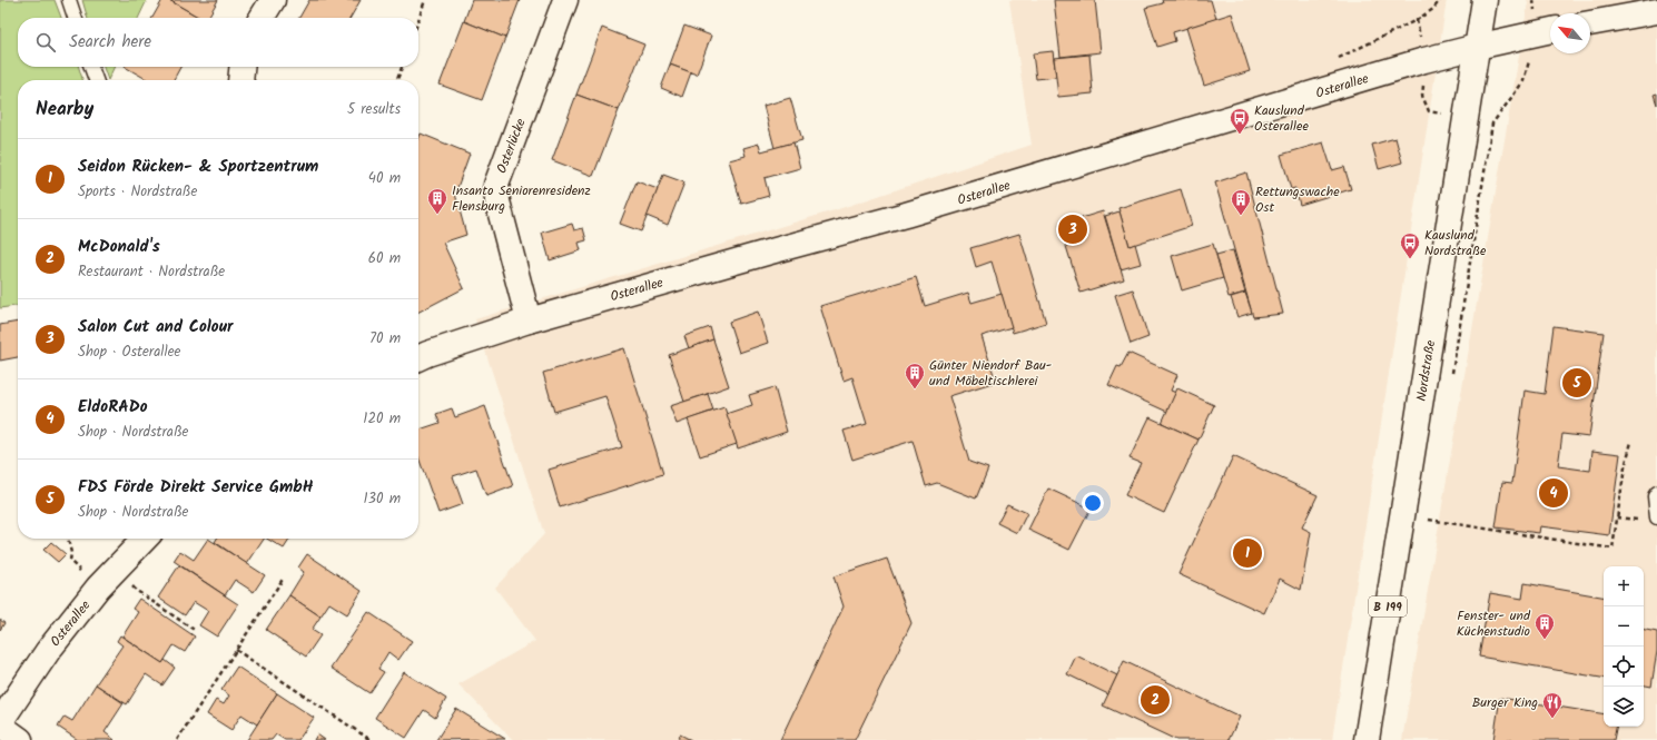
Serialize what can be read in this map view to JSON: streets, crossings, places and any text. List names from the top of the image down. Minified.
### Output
{"streets":{"street":["Osterallee","Osterlücke","Nordstraße","B 199"]},"crossings":[["Osterallee","Osterlücke"],["Osterallee","Nordstraße"]],"places":{"bus stop":["Kauslund Osterallee","Kauslund Nordstraße"],"building":["Insanto Seniorenresidenz Flensburg","Rettungswache Ost","Günter Niendorf Bau- und Möbeltischlerei","Fenster- und Küchenstudio"],"restaurant":["Burger King"]},"north":"top left","page":{"search":"Search here","heading":["Nearby","5 results"],"list":[{"mark":"1","name":"Seidon Rücken- & Sportzentrum","note":"Sports · Nordstraße","value":"40 m"},{"mark":"2","name":"McDonald's","note":"Restaurant · Nordstraße","value":"60 m"},{"mark":"3","name":"Salon Cut and Colour","note":"Shop · Osterallee","value":"70 m"},{"mark":"4","name":"EldoRADo","note":"Shop · Nordstraße","value":"120 m"},{"mark":"5","name":"FDS Förde Direkt Service GmbH","note":"Shop · Nordstraße","value":"130 m"}],"pins":["3","5","4","1","2"],"map_buttons":["+","−"]}}
